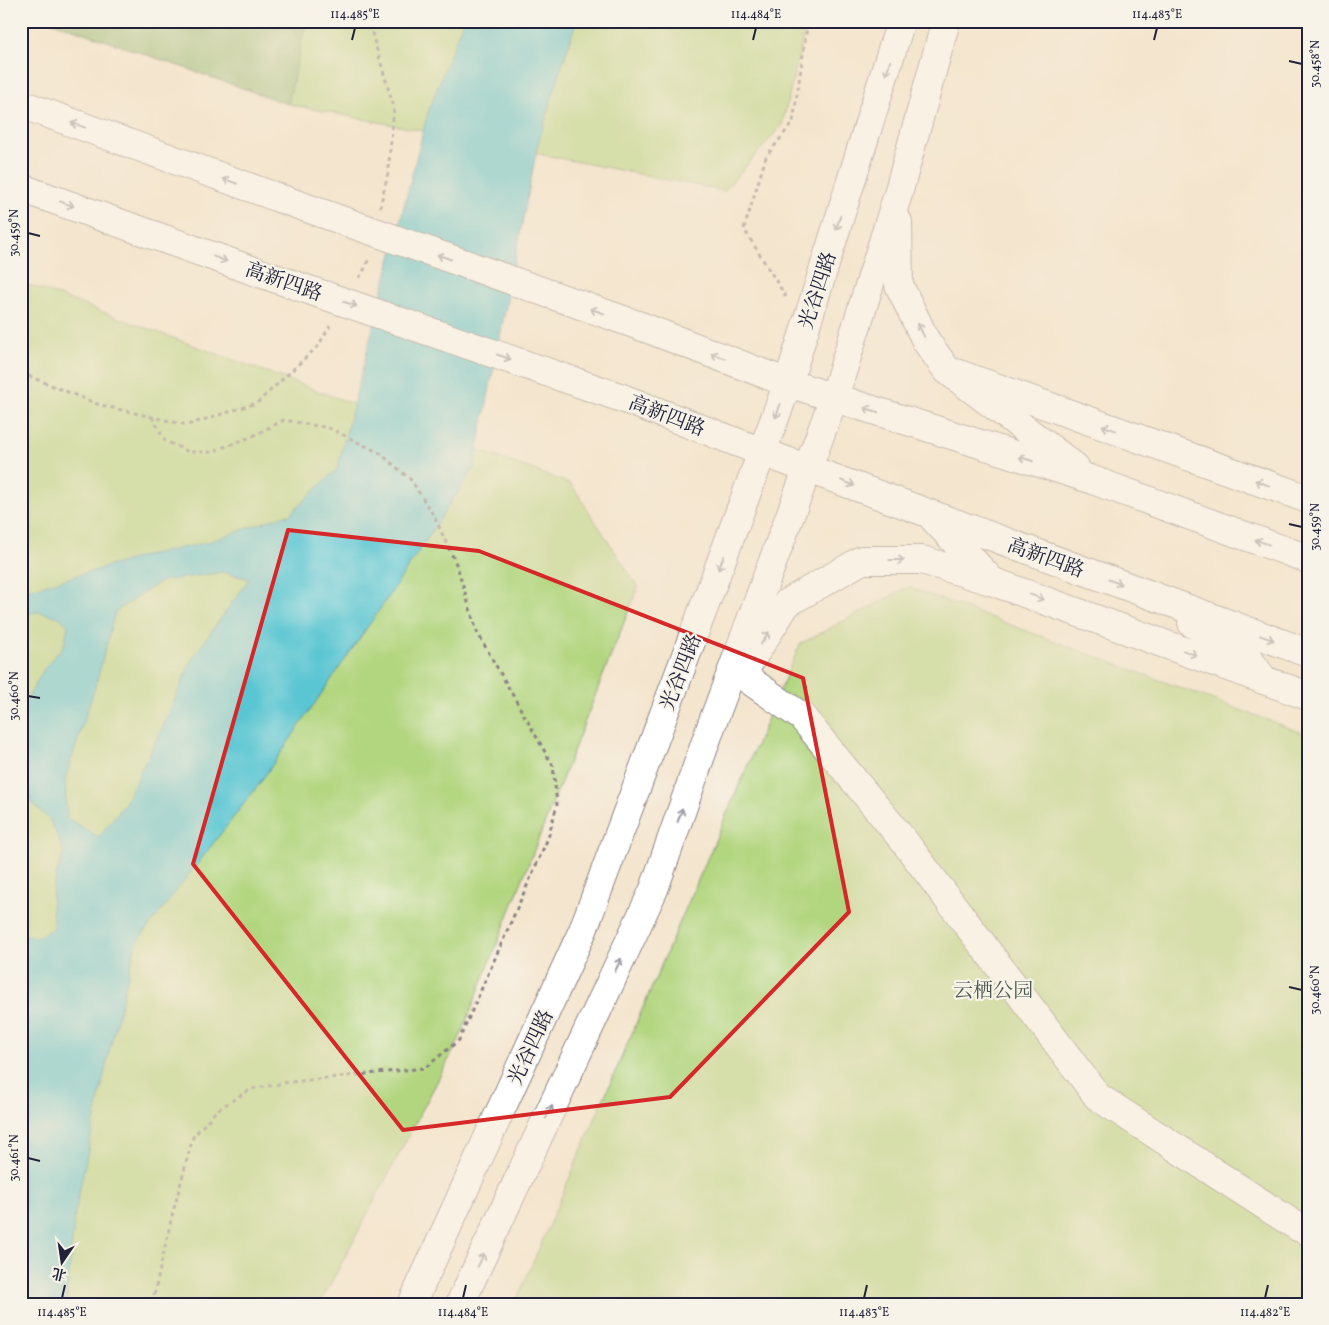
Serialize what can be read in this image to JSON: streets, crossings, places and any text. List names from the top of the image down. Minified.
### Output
{"streets":{"main road":["高新四路","光谷四路"]},"crossings":[["高新四路","光谷四路"]],"parks":["云栖公园"],"north":"bottom","coordinates":["114.485°E","114.484°E","114.483°E","30.458°N","30.459°N","30.460°N","30.461°N","114.482°E"]}
